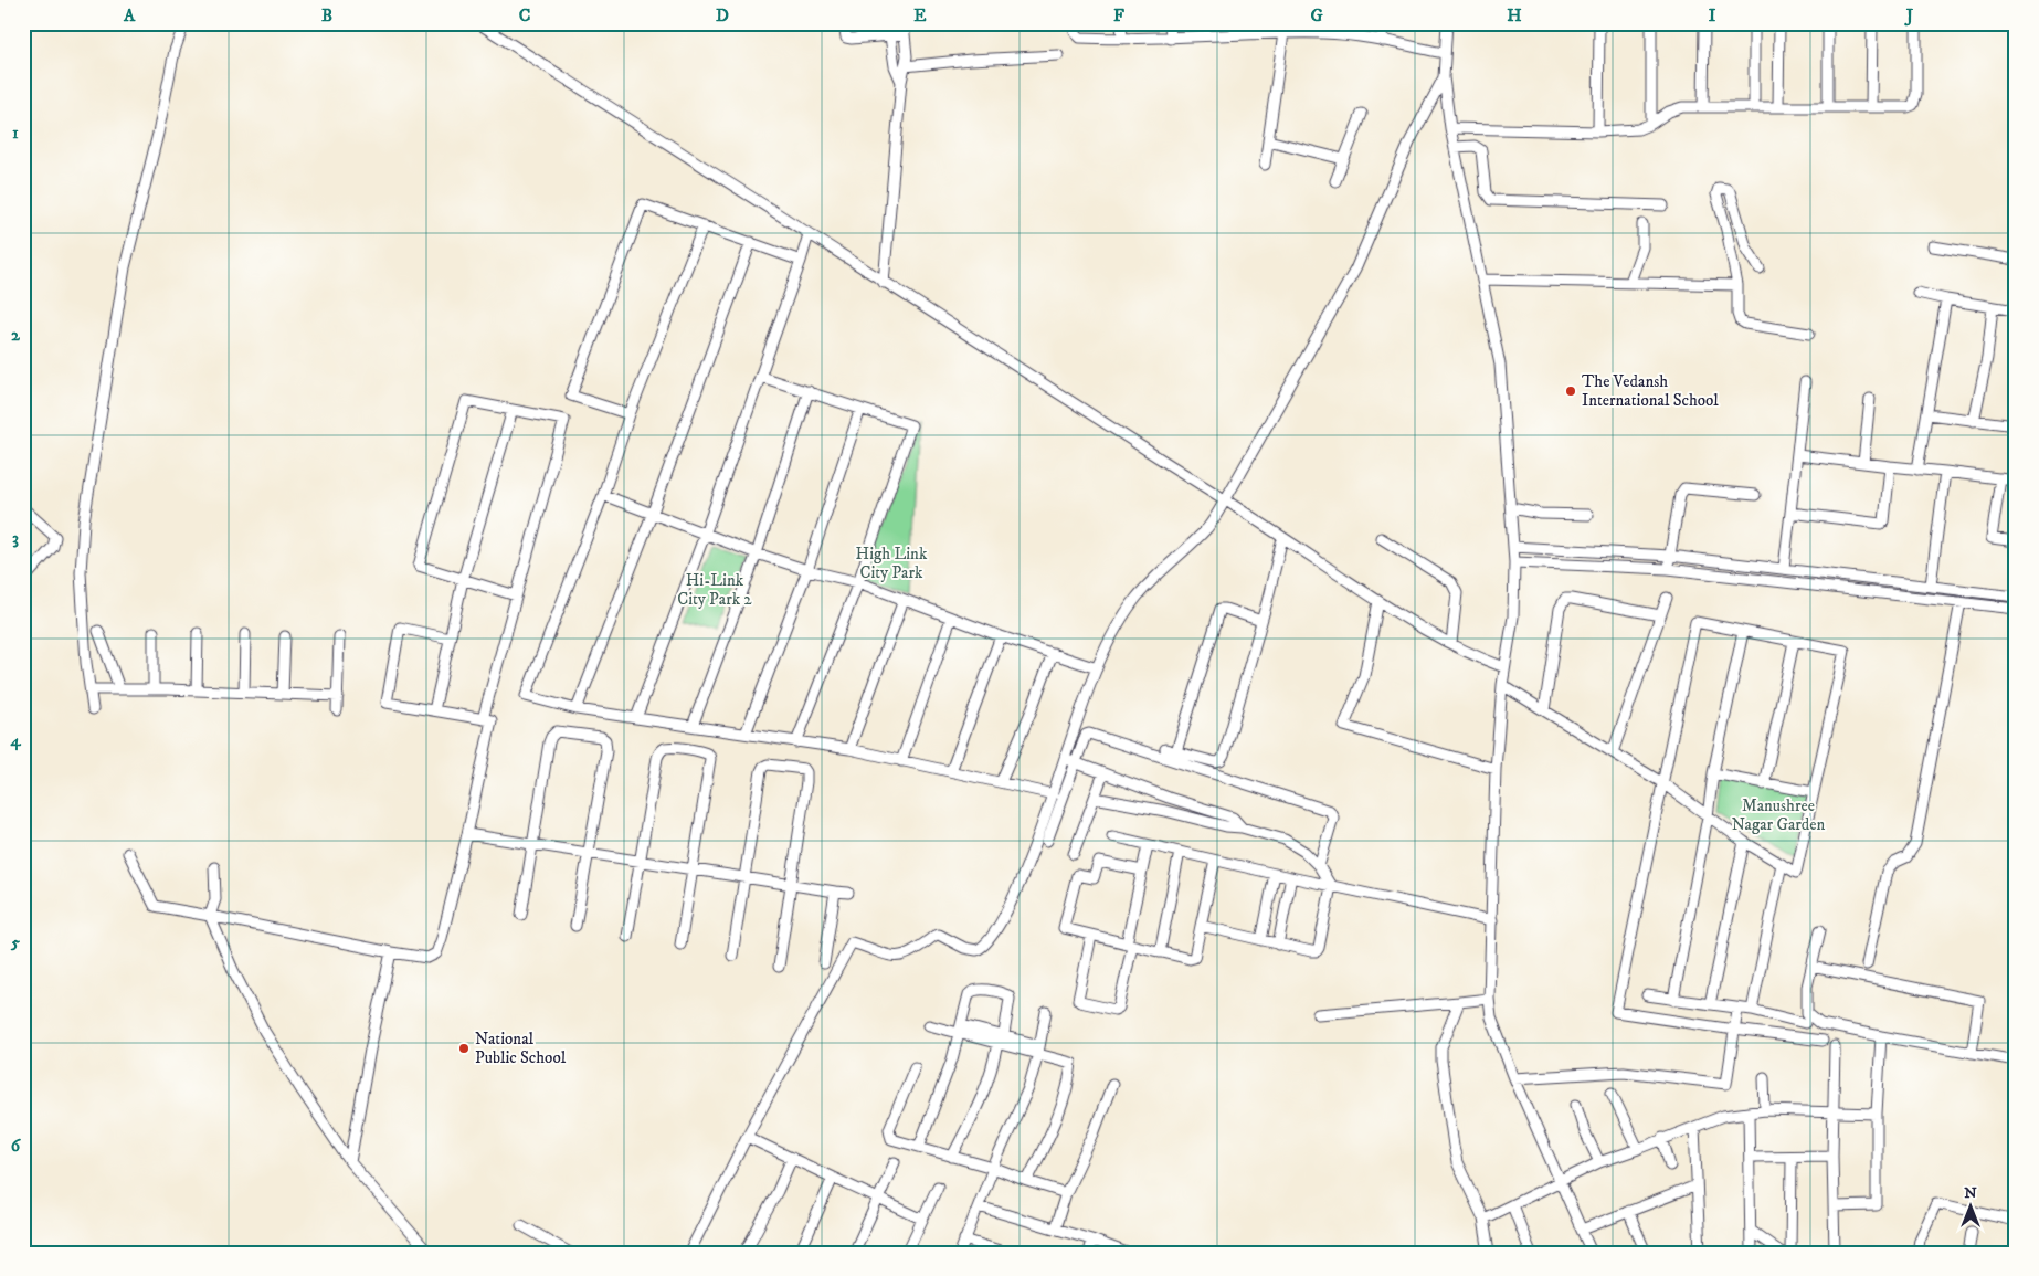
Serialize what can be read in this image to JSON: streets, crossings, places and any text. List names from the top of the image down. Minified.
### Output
{"parks":["High Link City Park","Hi-Link City Park 2","Manushree Nagar Garden"],"places":["The Vedansh International School","National Public School"],"north":"top","grid":{"columns":["A","B","C","D","E","F","G","H","I","J"],"rows":["1","2","3","4","5","6"]}}
